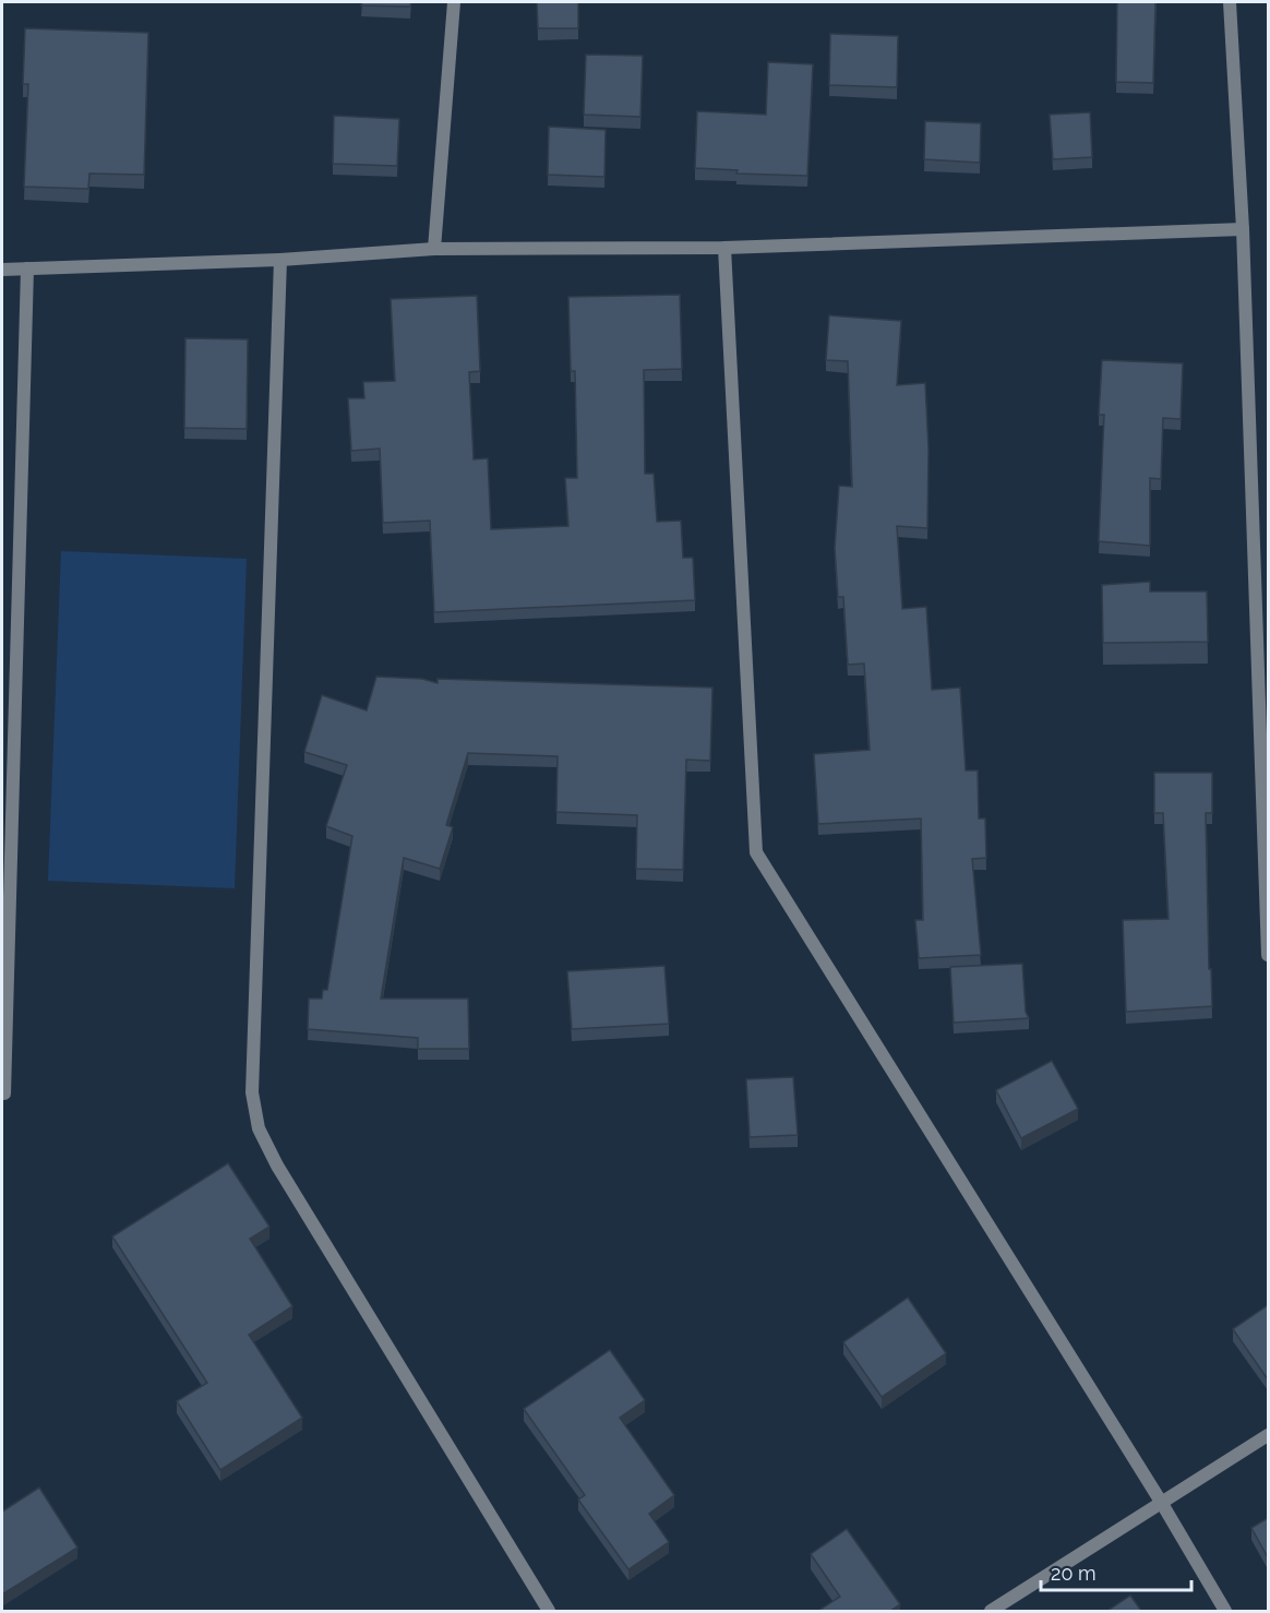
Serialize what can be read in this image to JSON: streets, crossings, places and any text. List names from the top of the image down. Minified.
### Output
{"scale_bar":"20 m"}
